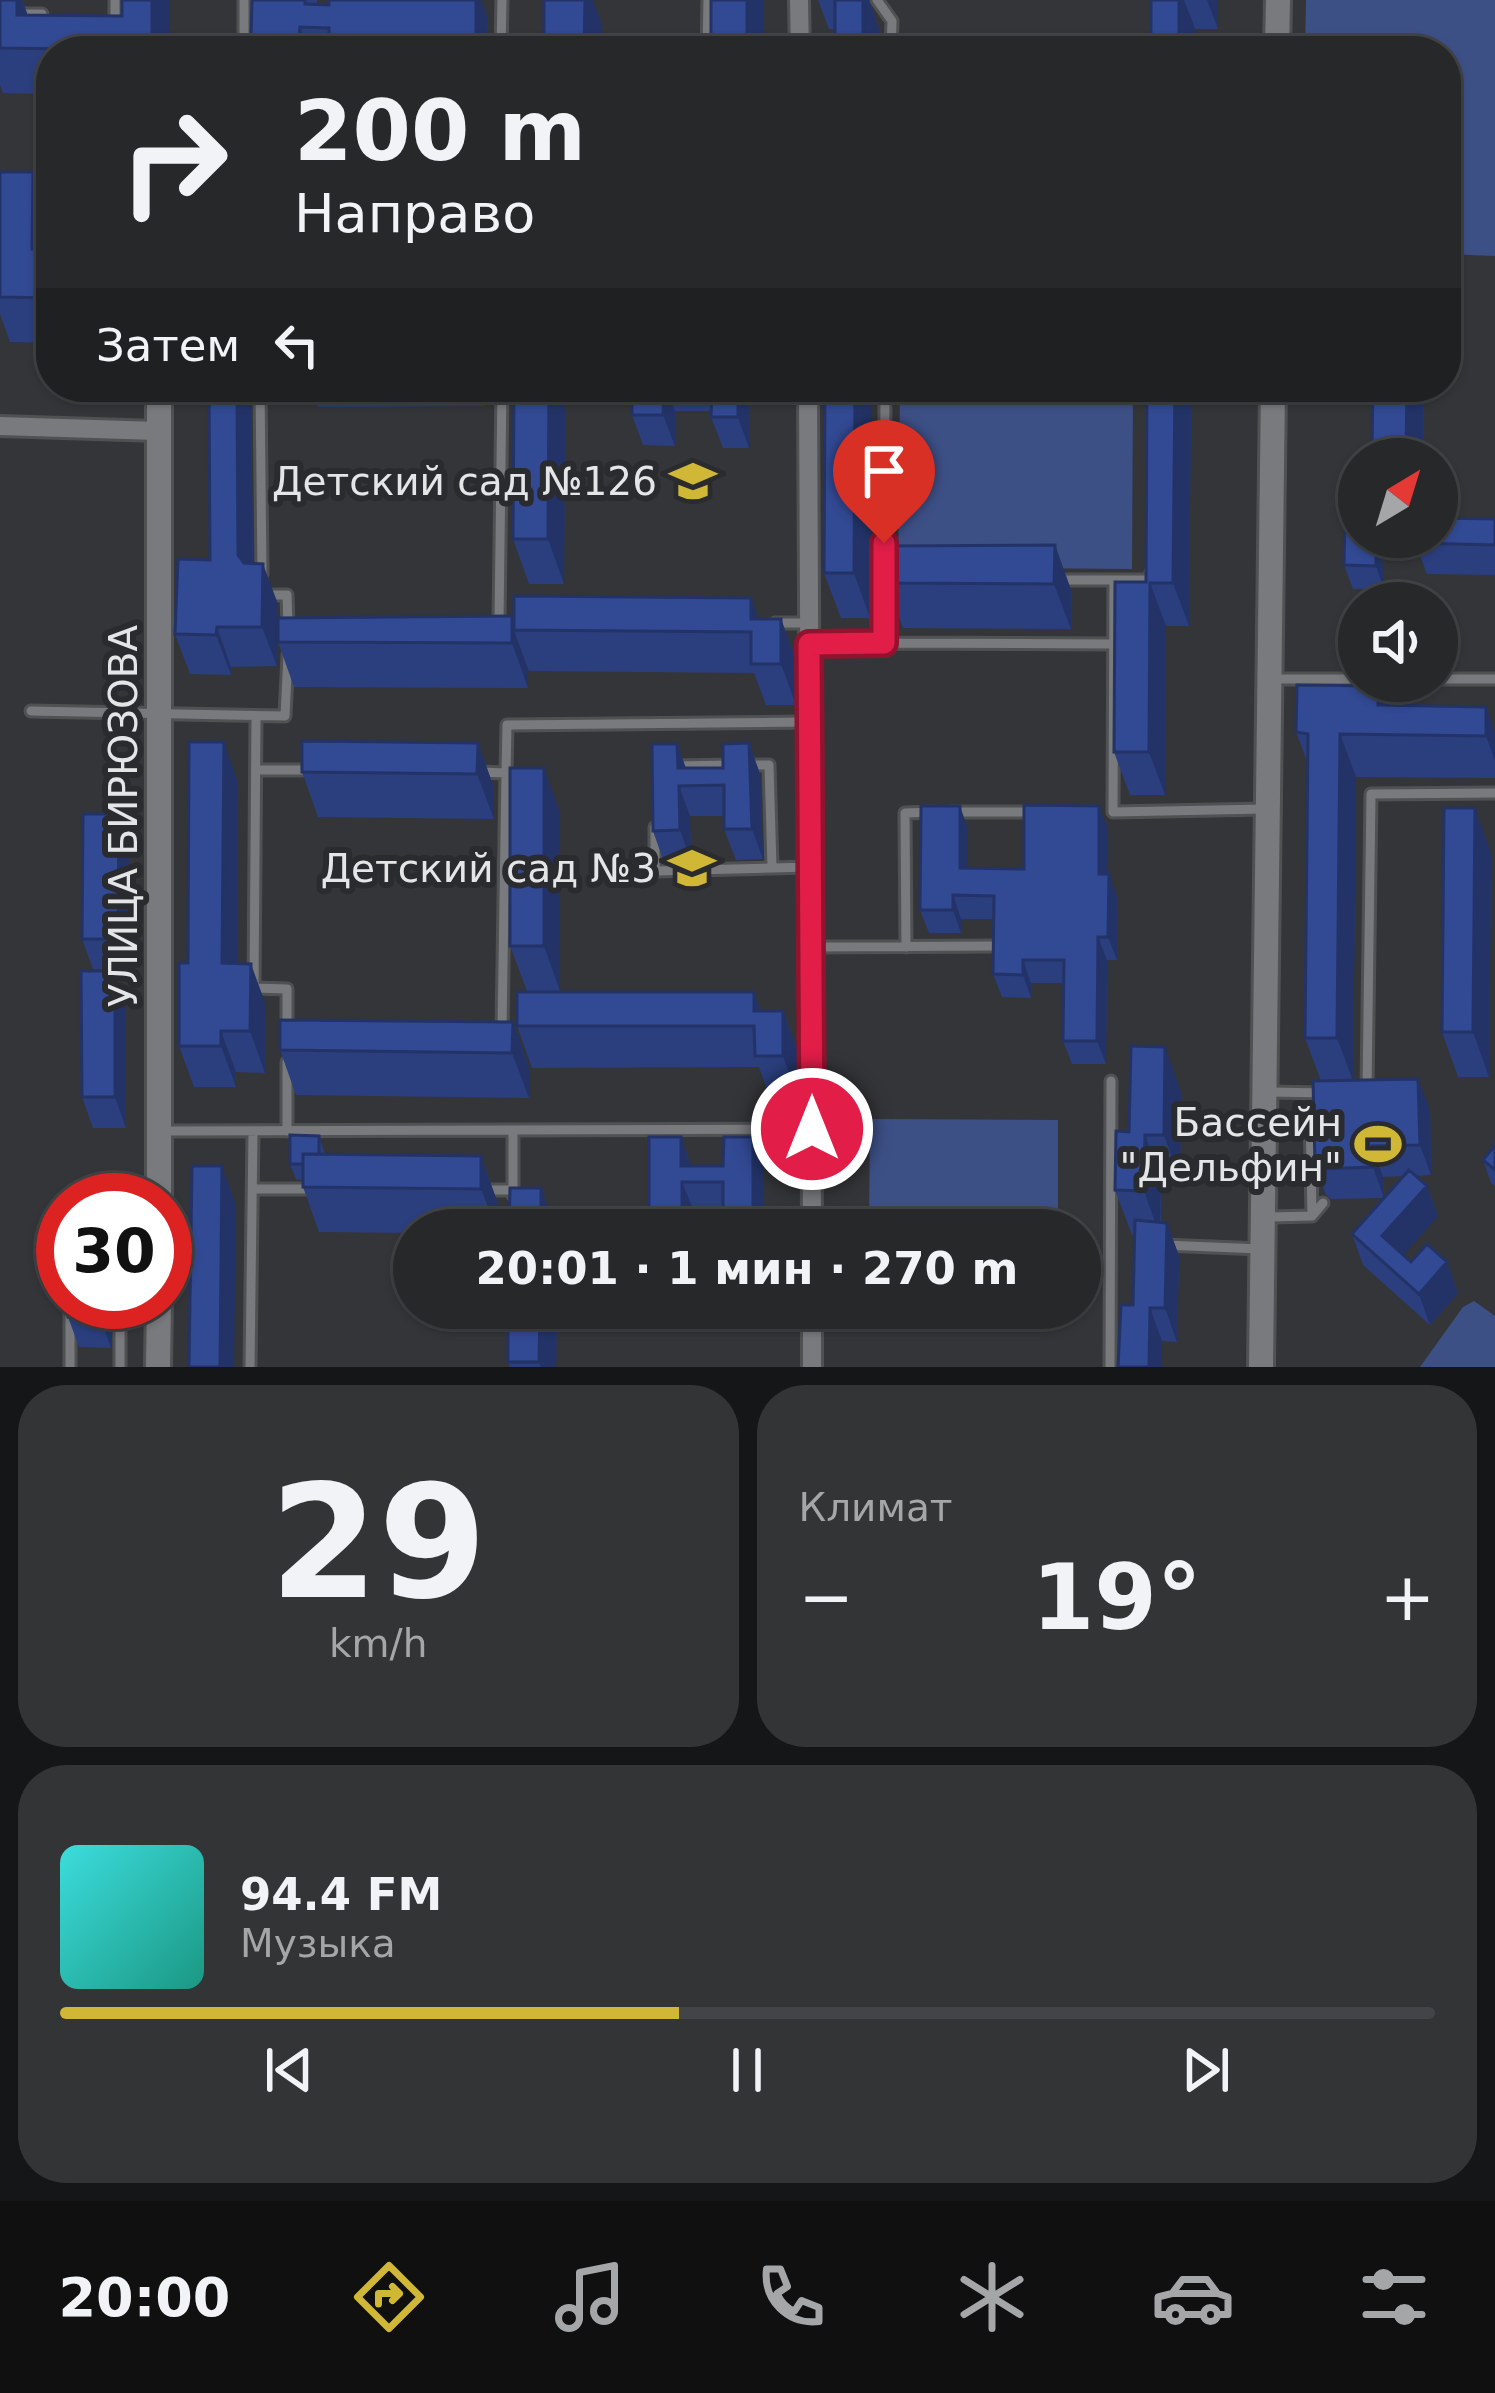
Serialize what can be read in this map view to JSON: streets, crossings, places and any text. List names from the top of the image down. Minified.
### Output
{"streets":{"main road":["УЛИЦА БИРЮЗОВА"]},"places":{"school or university":["Детский сад №126","Детский сад №3"],"sports":["Бассейн \"Дельфин\""]},"north":"top right","page":{"turn":["200 m","Направо"],"then":"Затем","limit":"30","trip":"20:01 · 1 мин · 270 m","tile":[["29","km/h"],"Климат"],"heat":["−","19°","+"],"song":["94.4 FM","Музыка"],"tabs":"20:00"}}
